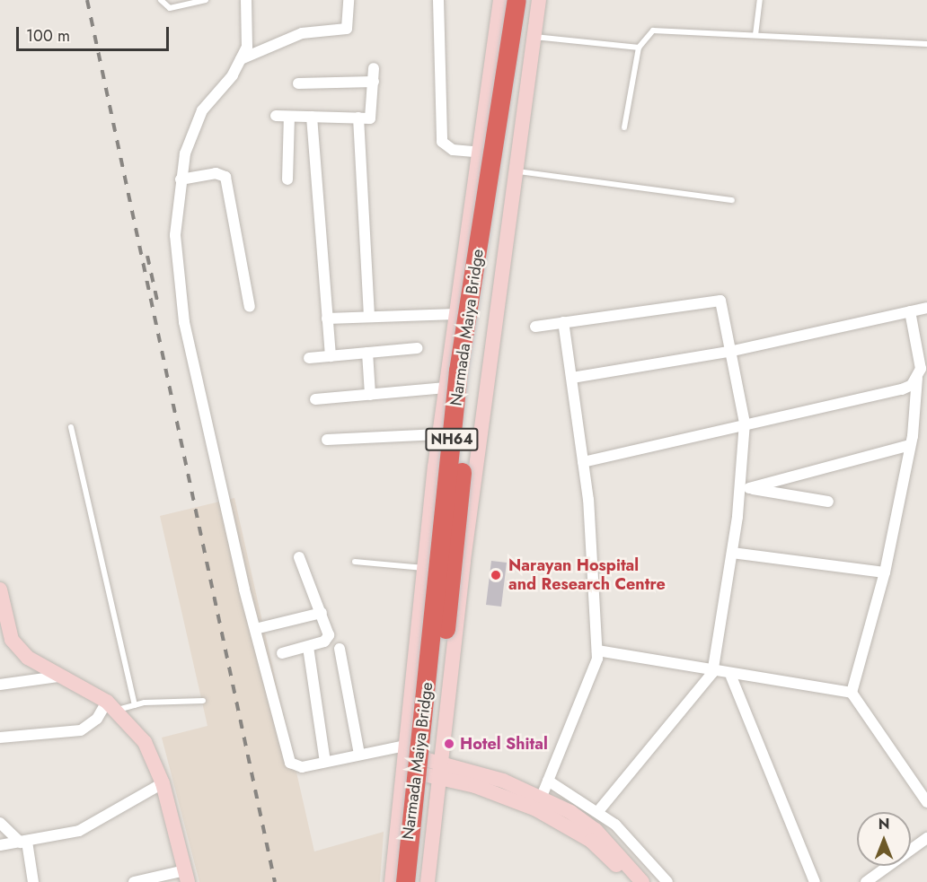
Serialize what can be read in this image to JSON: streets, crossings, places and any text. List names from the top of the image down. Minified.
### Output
{"streets":{"highway":["Narmada Maiya Bridge","NH64"]},"places":["Narayan Hospital and Research Centre","Hotel Shital"],"scale_bar":"100 m","north":"top"}
